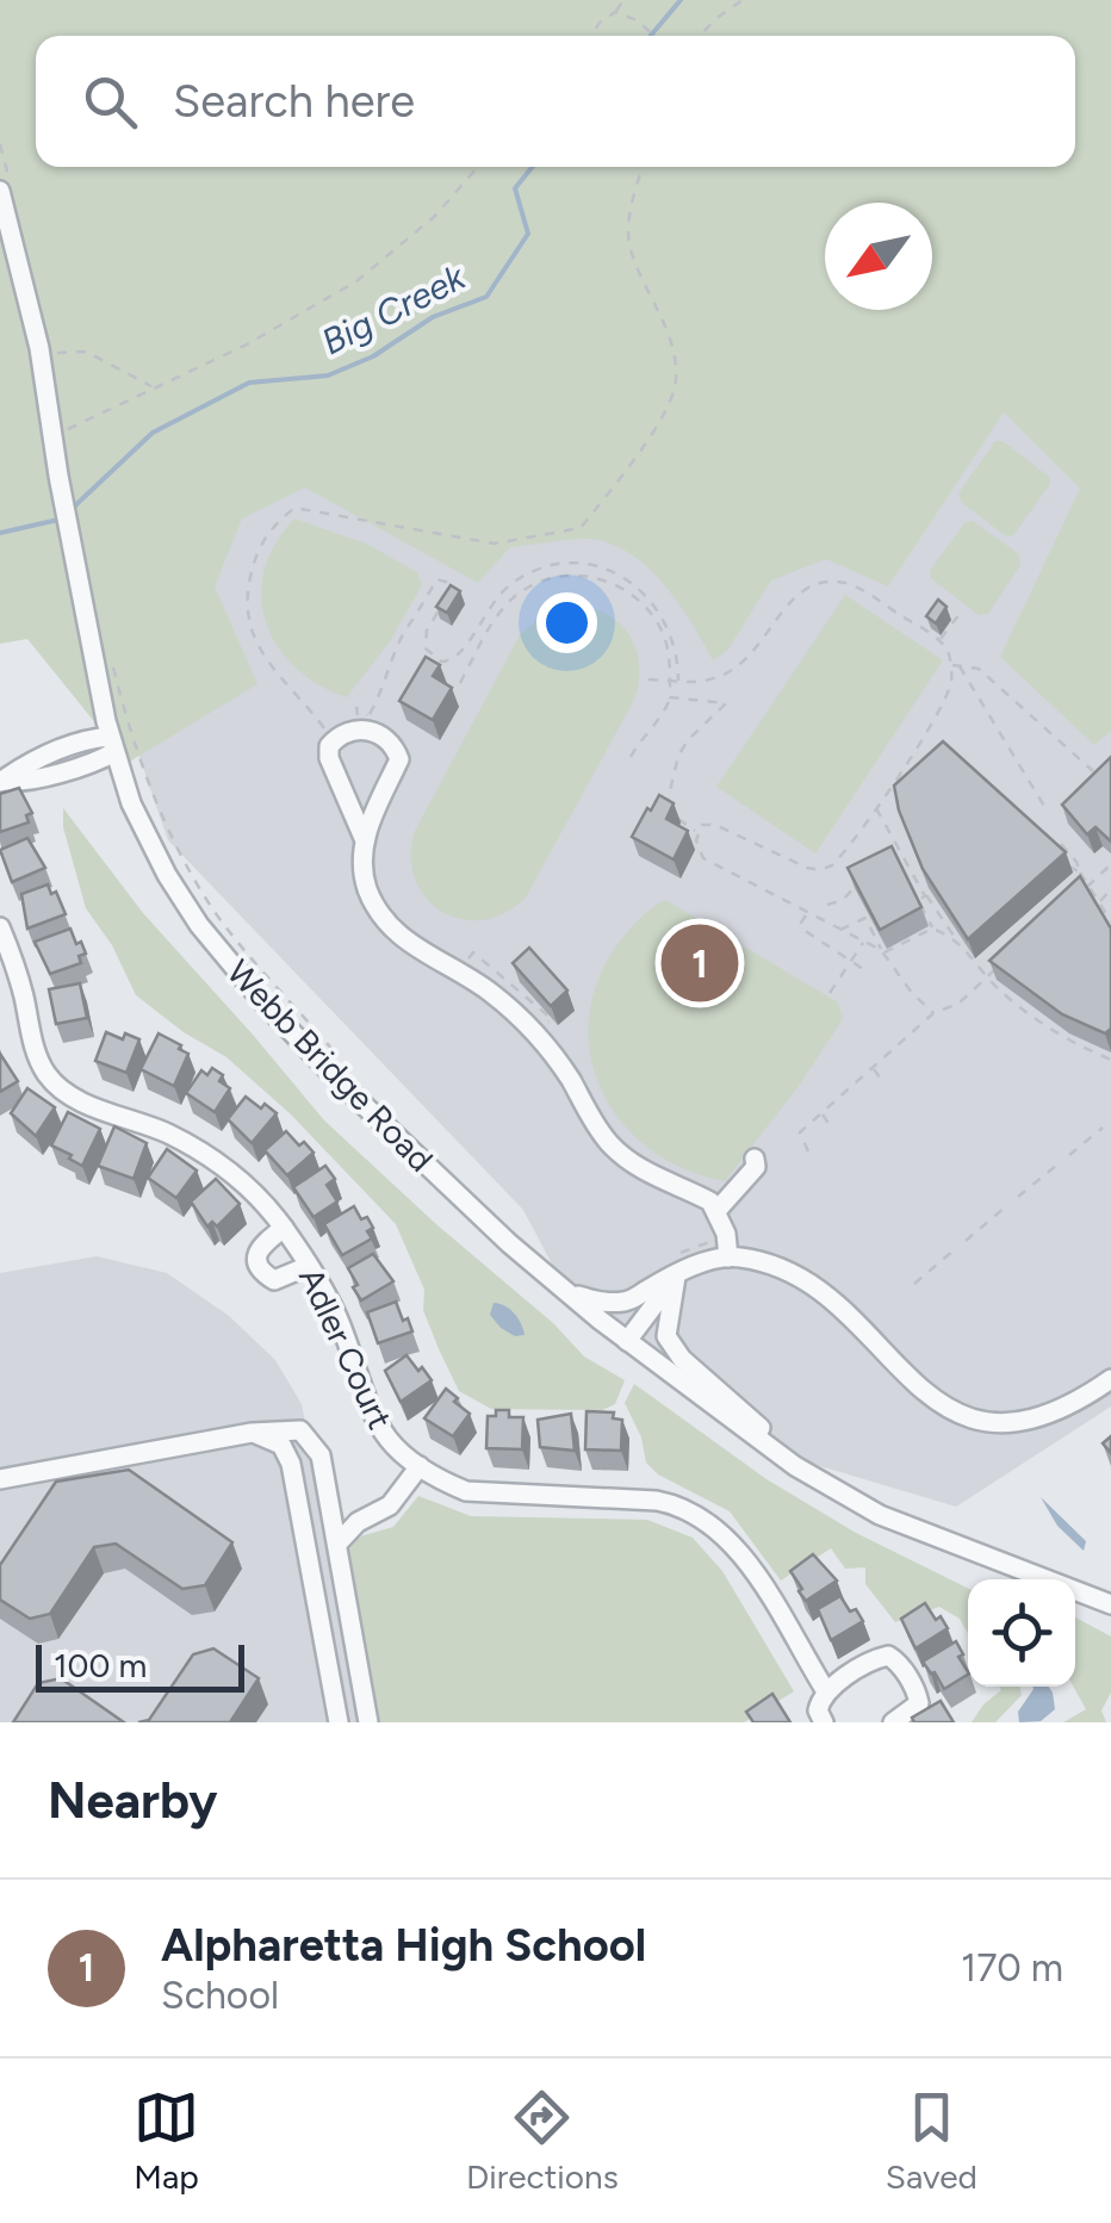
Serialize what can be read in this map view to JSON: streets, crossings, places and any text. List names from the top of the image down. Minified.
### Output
{"streets":{"street":["Webb Bridge Road","Adler Court"]},"water":["Big Creek"],"scale_bar":"100 m","north":"bottom left","page":{"search":"Search here","pins":"1","scale":"100 m","heading":"Nearby","list":[{"mark":"1","name":"Alpharetta High School","note":"School","value":"170 m"}],"nav":["Map","Directions","Saved"]}}
